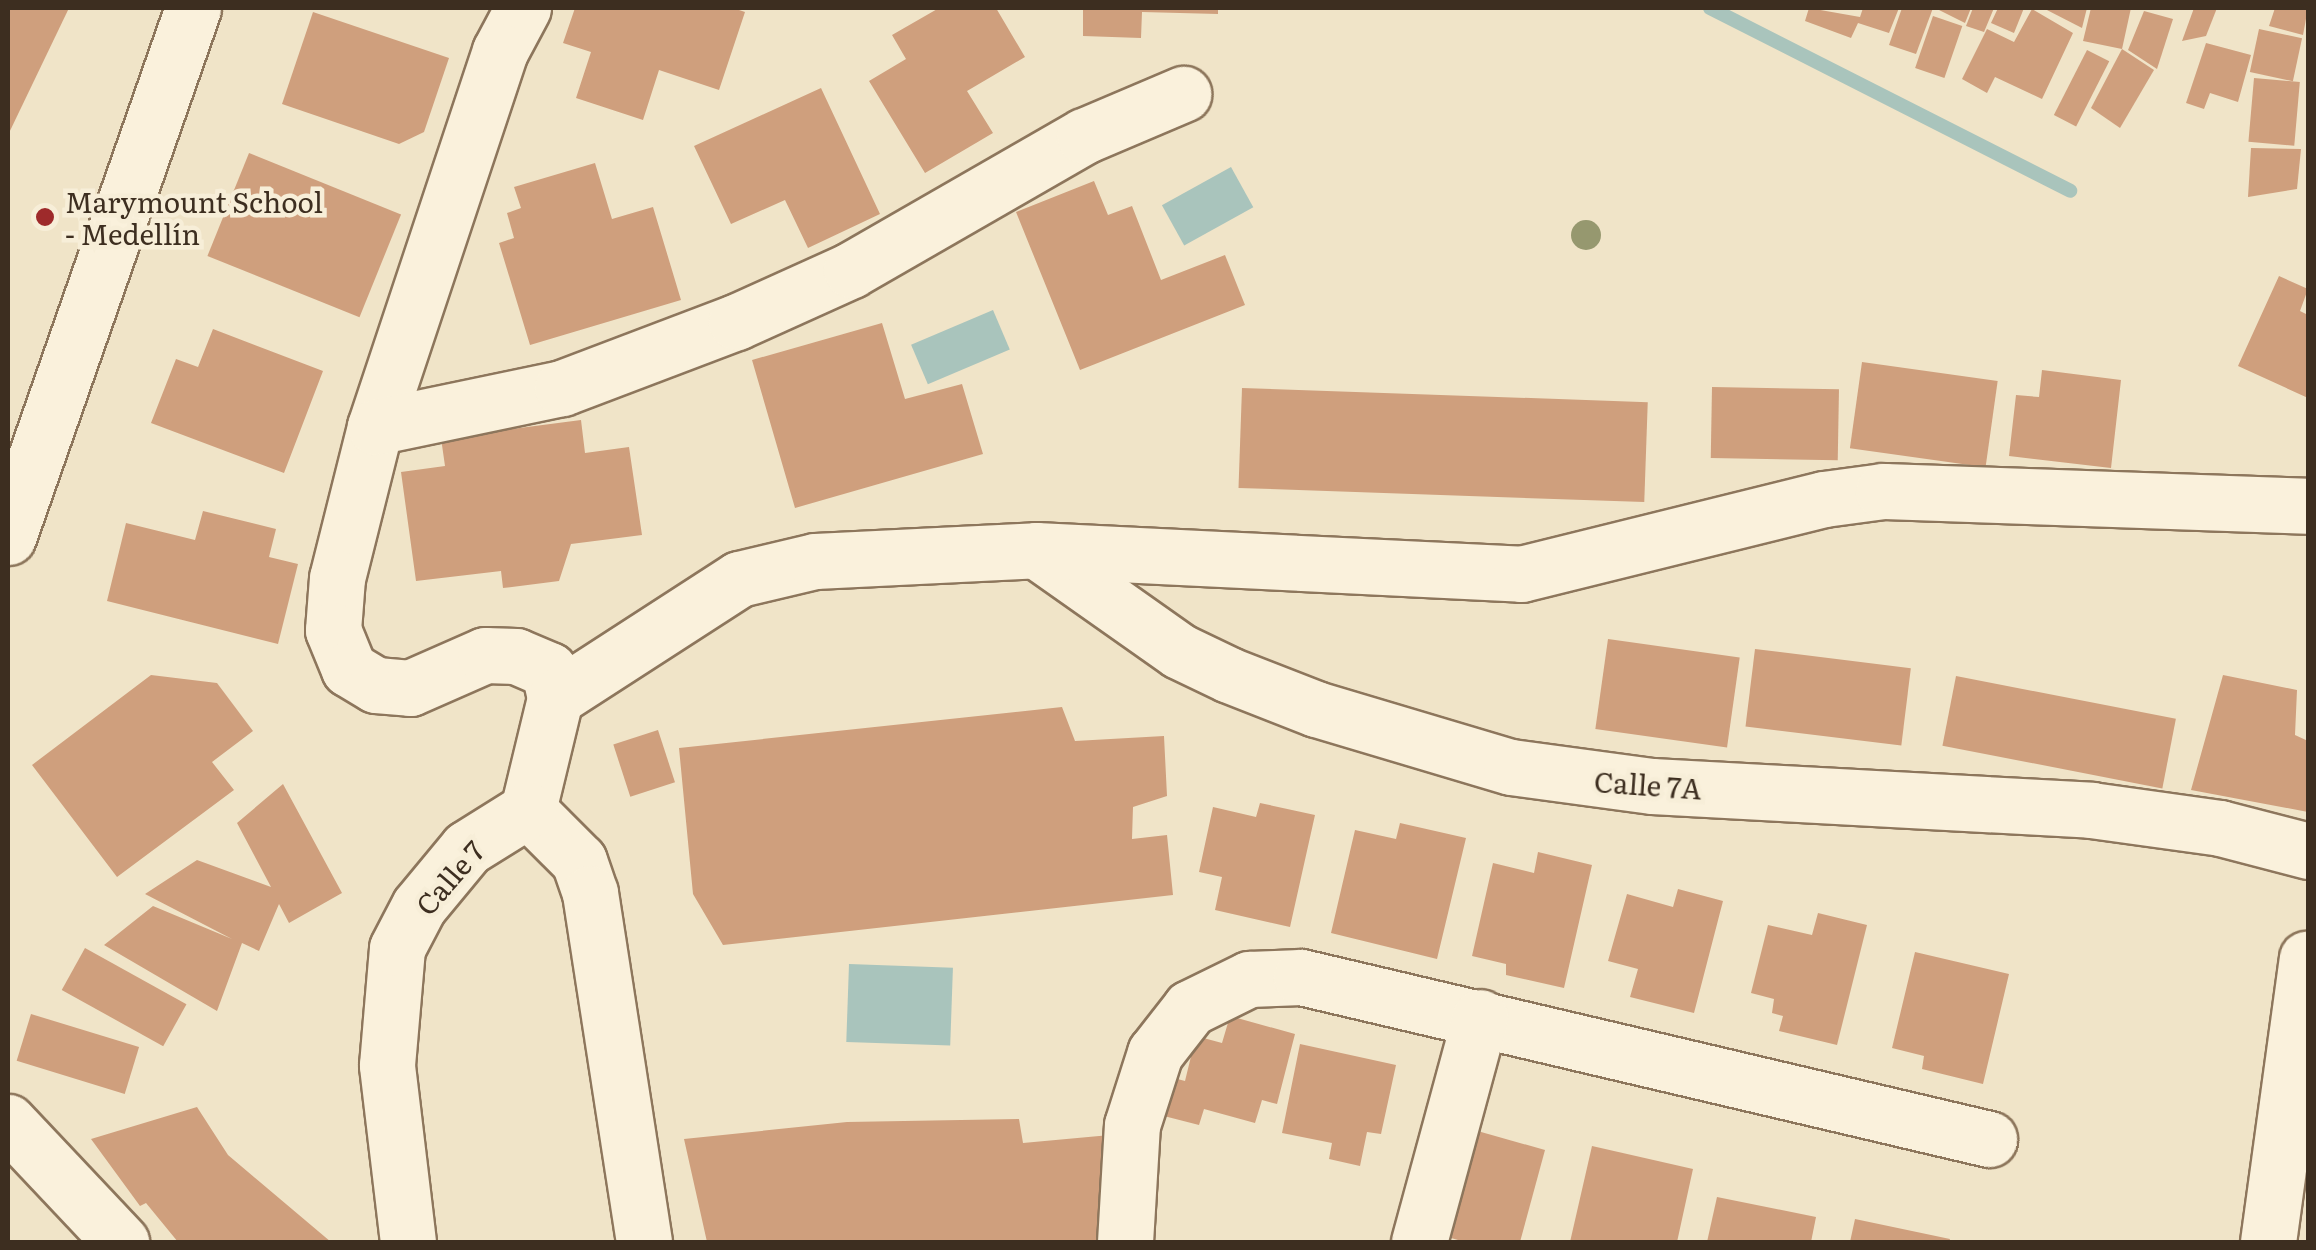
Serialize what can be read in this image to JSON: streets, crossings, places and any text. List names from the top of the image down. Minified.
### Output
{"streets":{"street":["Calle 7A","Calle 7"]},"places":["Marymount School - Medellín"]}
